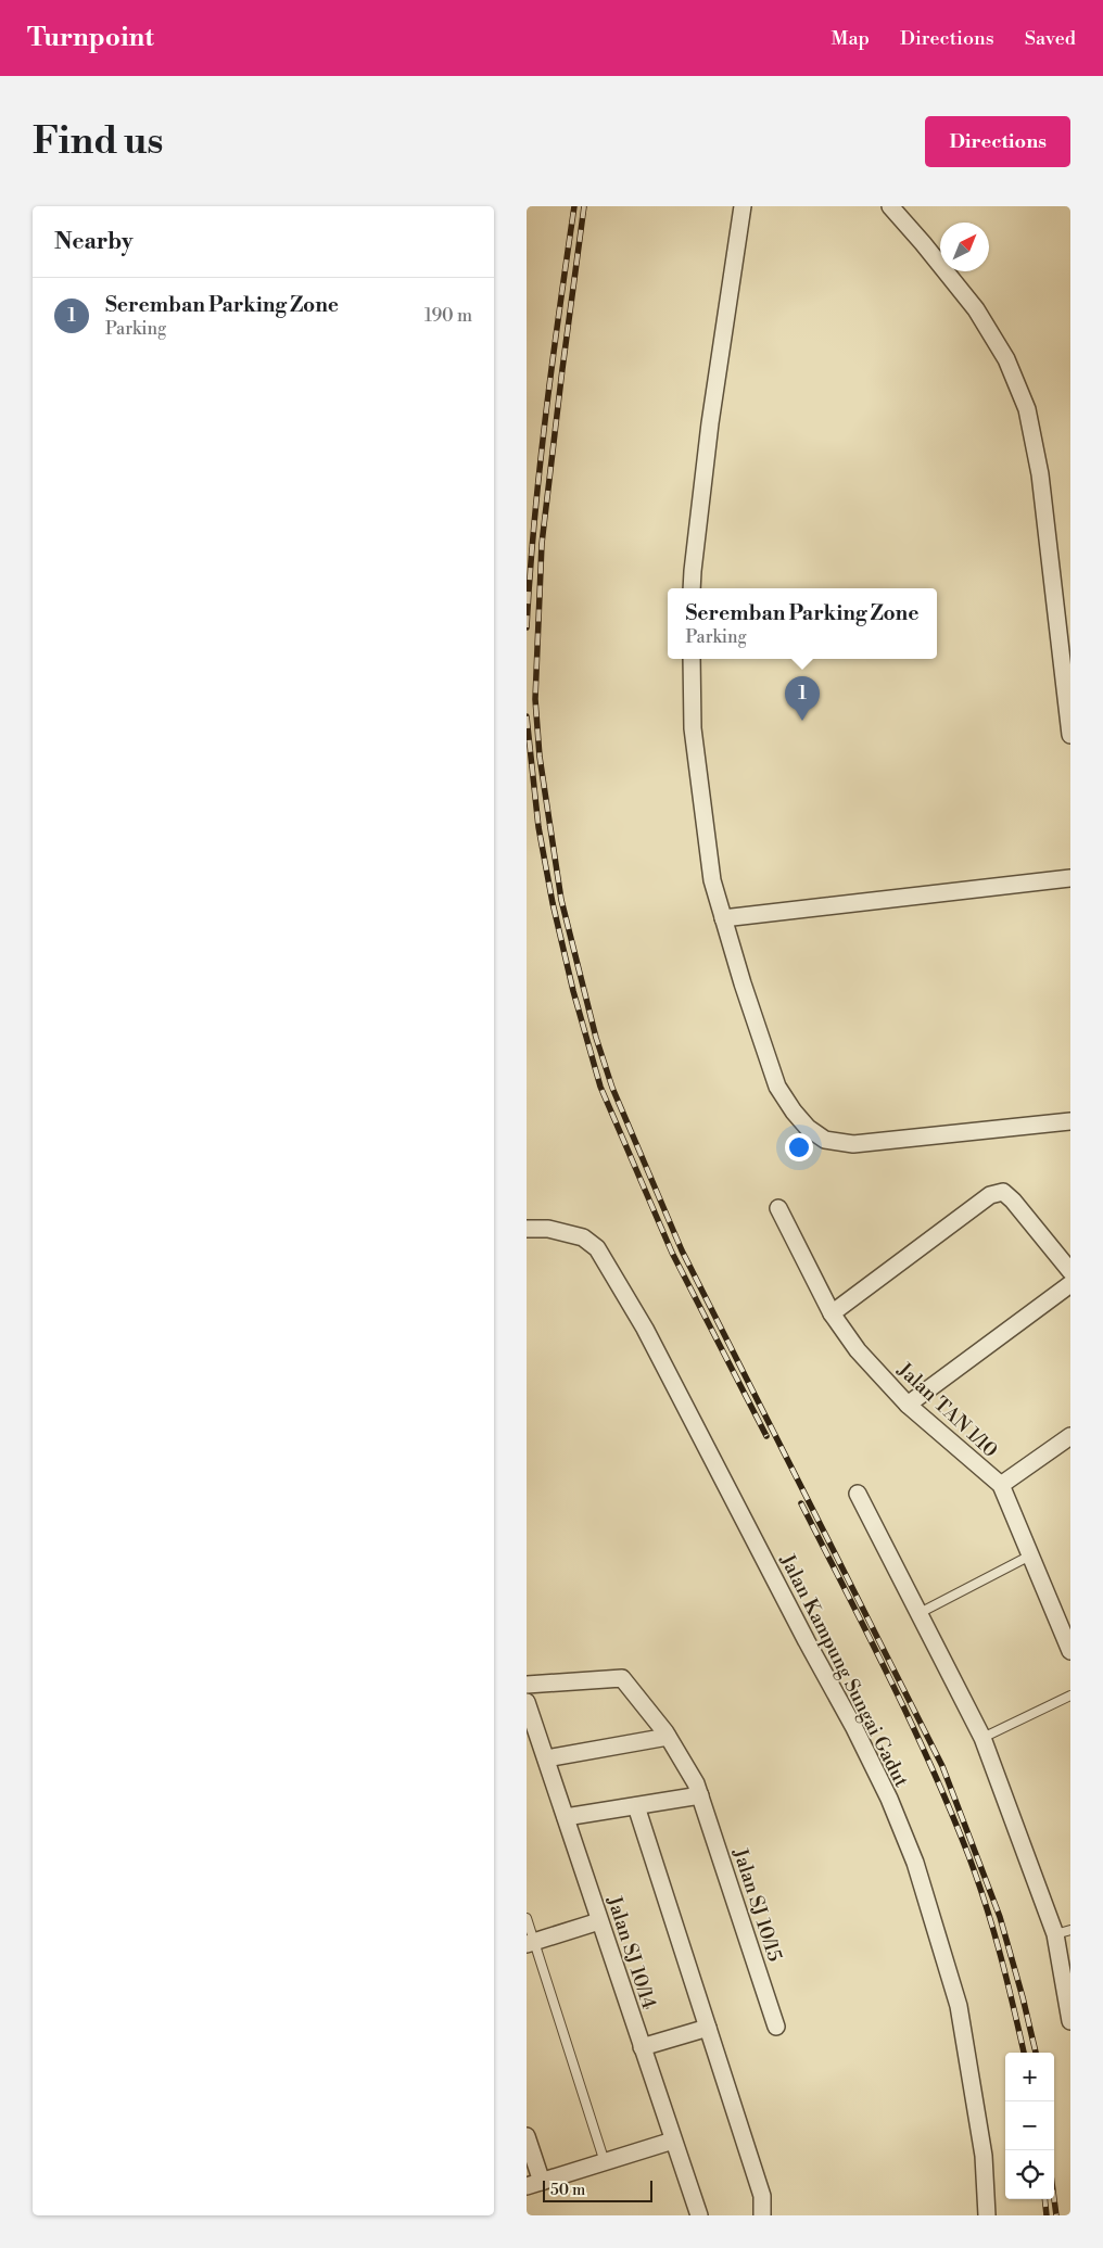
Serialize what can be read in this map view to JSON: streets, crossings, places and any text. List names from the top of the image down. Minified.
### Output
{"streets":{"street":["Jalan TAN 1/10","Jalan Kampung Sungai Gadut","Jalan SJ 10/15","Jalan SJ 10/14"]},"scale_bar":"50 m","north":"top right","page":{"header":"Turnpoint","nav":["Map","Directions","Saved"],"buttons":"Directions","title":"Find us","heading":"Nearby","list":[{"mark":"1","name":"Seremban Parking Zone","note":"Parking","value":"190 m"}],"popup":["Seremban Parking Zone","Parking"],"pins":"1","map_buttons":["+","−"],"scale":"50 m"}}
